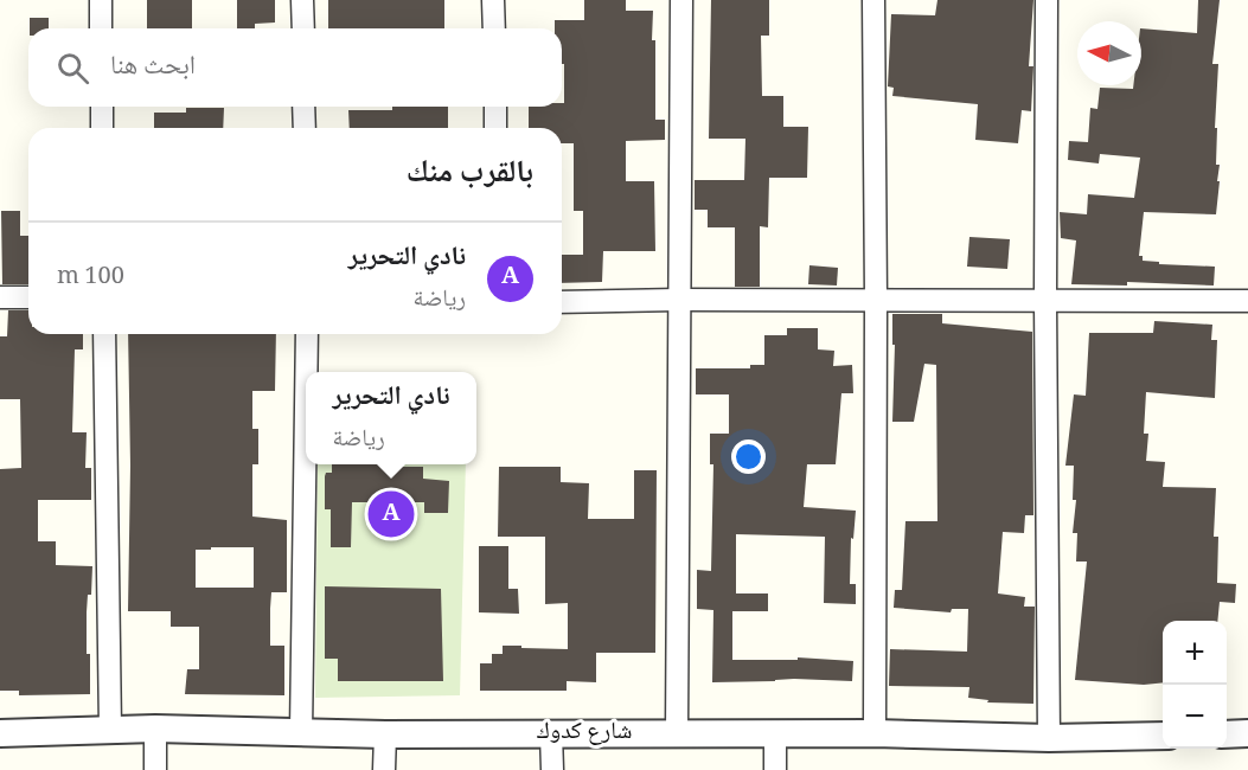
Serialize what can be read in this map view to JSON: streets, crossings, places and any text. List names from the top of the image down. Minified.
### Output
{"streets":{"street":["شارع كدوك"]},"north":"left","page":{"search":"ابحث هنا","heading":"بالقرب منك","list":[{"mark":"A","name":"نادي التحرير","note":"رياضة","value":"100 m"}],"popup":["نادي التحرير","رياضة"],"pins":"A","map_buttons":["+","−"]}}
